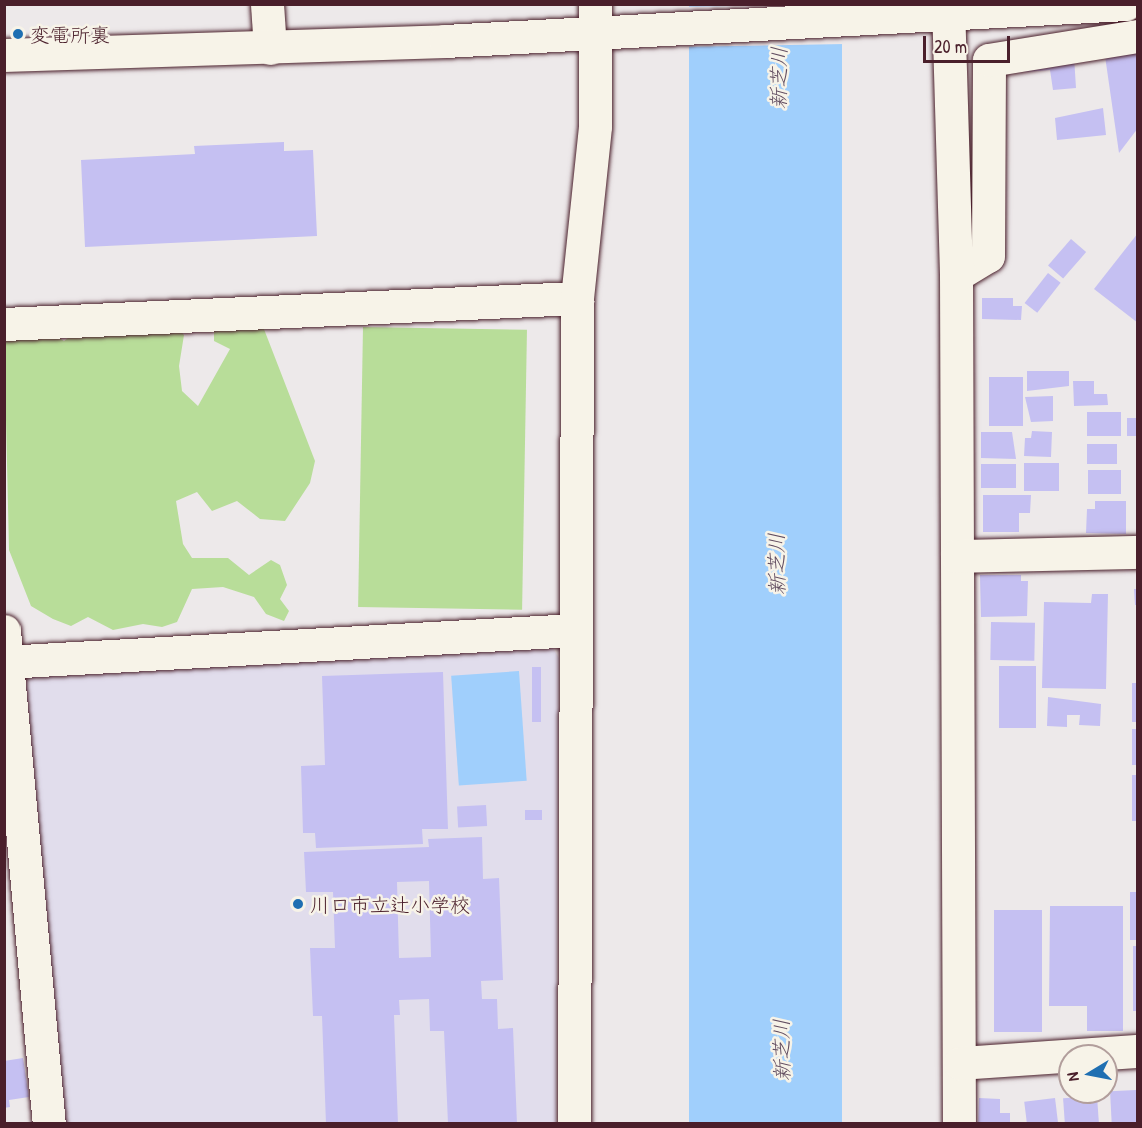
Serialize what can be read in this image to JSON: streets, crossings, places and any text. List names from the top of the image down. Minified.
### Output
{"water":["新芝川"],"places":["変電所裏","川口市立辻小学校"],"scale_bar":"20 m","north":"left"}
